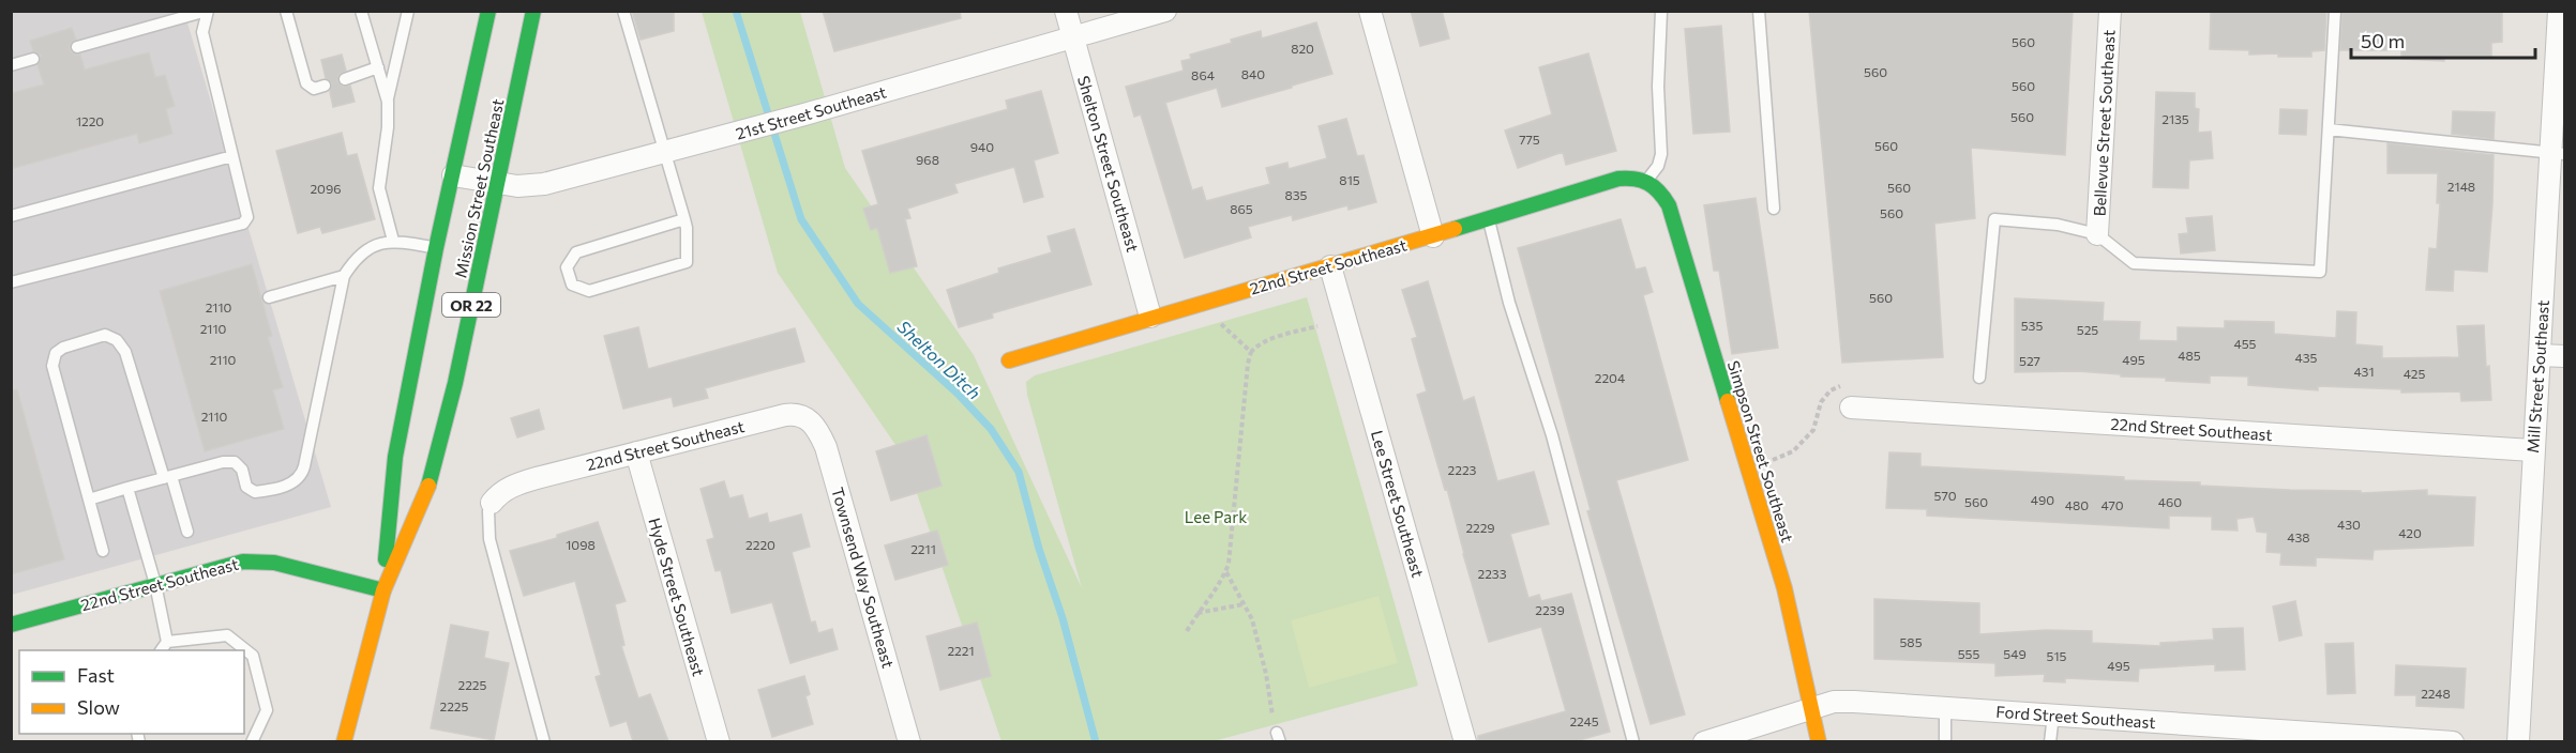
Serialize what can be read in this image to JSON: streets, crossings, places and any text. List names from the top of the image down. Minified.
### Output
{"streets":{"main road":["Mission Street Southeast","22nd Street Southeast","OR 22","Simpson Street Southeast"],"street":["21st Street Southeast","Bellevue Street Southeast","Shelton Street Southeast","Mill Street Southeast","Lee Street Southeast","Townsend Way Southeast","Hyde Street Southeast","Ford Street Southeast"]},"crossings":[["21st Street Southeast","Shelton Street Southeast"],["21st Street Southeast","Mission Street Southeast"],["Shelton Street Southeast","22nd Street Southeast"],["Mission Street Southeast","22nd Street Southeast"],["22nd Street Southeast","Mill Street Southeast"],["22nd Street Southeast","Simpson Street Southeast"],["22nd Street Southeast","Lee Street Southeast"],["22nd Street Southeast","Townsend Way Southeast"],["22nd Street Southeast","Hyde Street Southeast"],["Simpson Street Southeast","Ford Street Southeast"]],"water":["Shelton Ditch"],"parks":["Lee Park"],"house_numbers":["560","820","560","840","864","560","560","2135","1220","775","560","940","968","815","2148","560","2096","835","865","560","560","2110","535","2110","525","455","485","435","2110","495","527","431","425","2204","2110","2223","570","490","560","460","480","470","430","2229","420","438","1098","2220","2211","2233","2239","585","2221","555","549","515","495","2225","2248","2225","2245"],"legend":["Fast","Slow"],"scale_bar":"50 m"}
